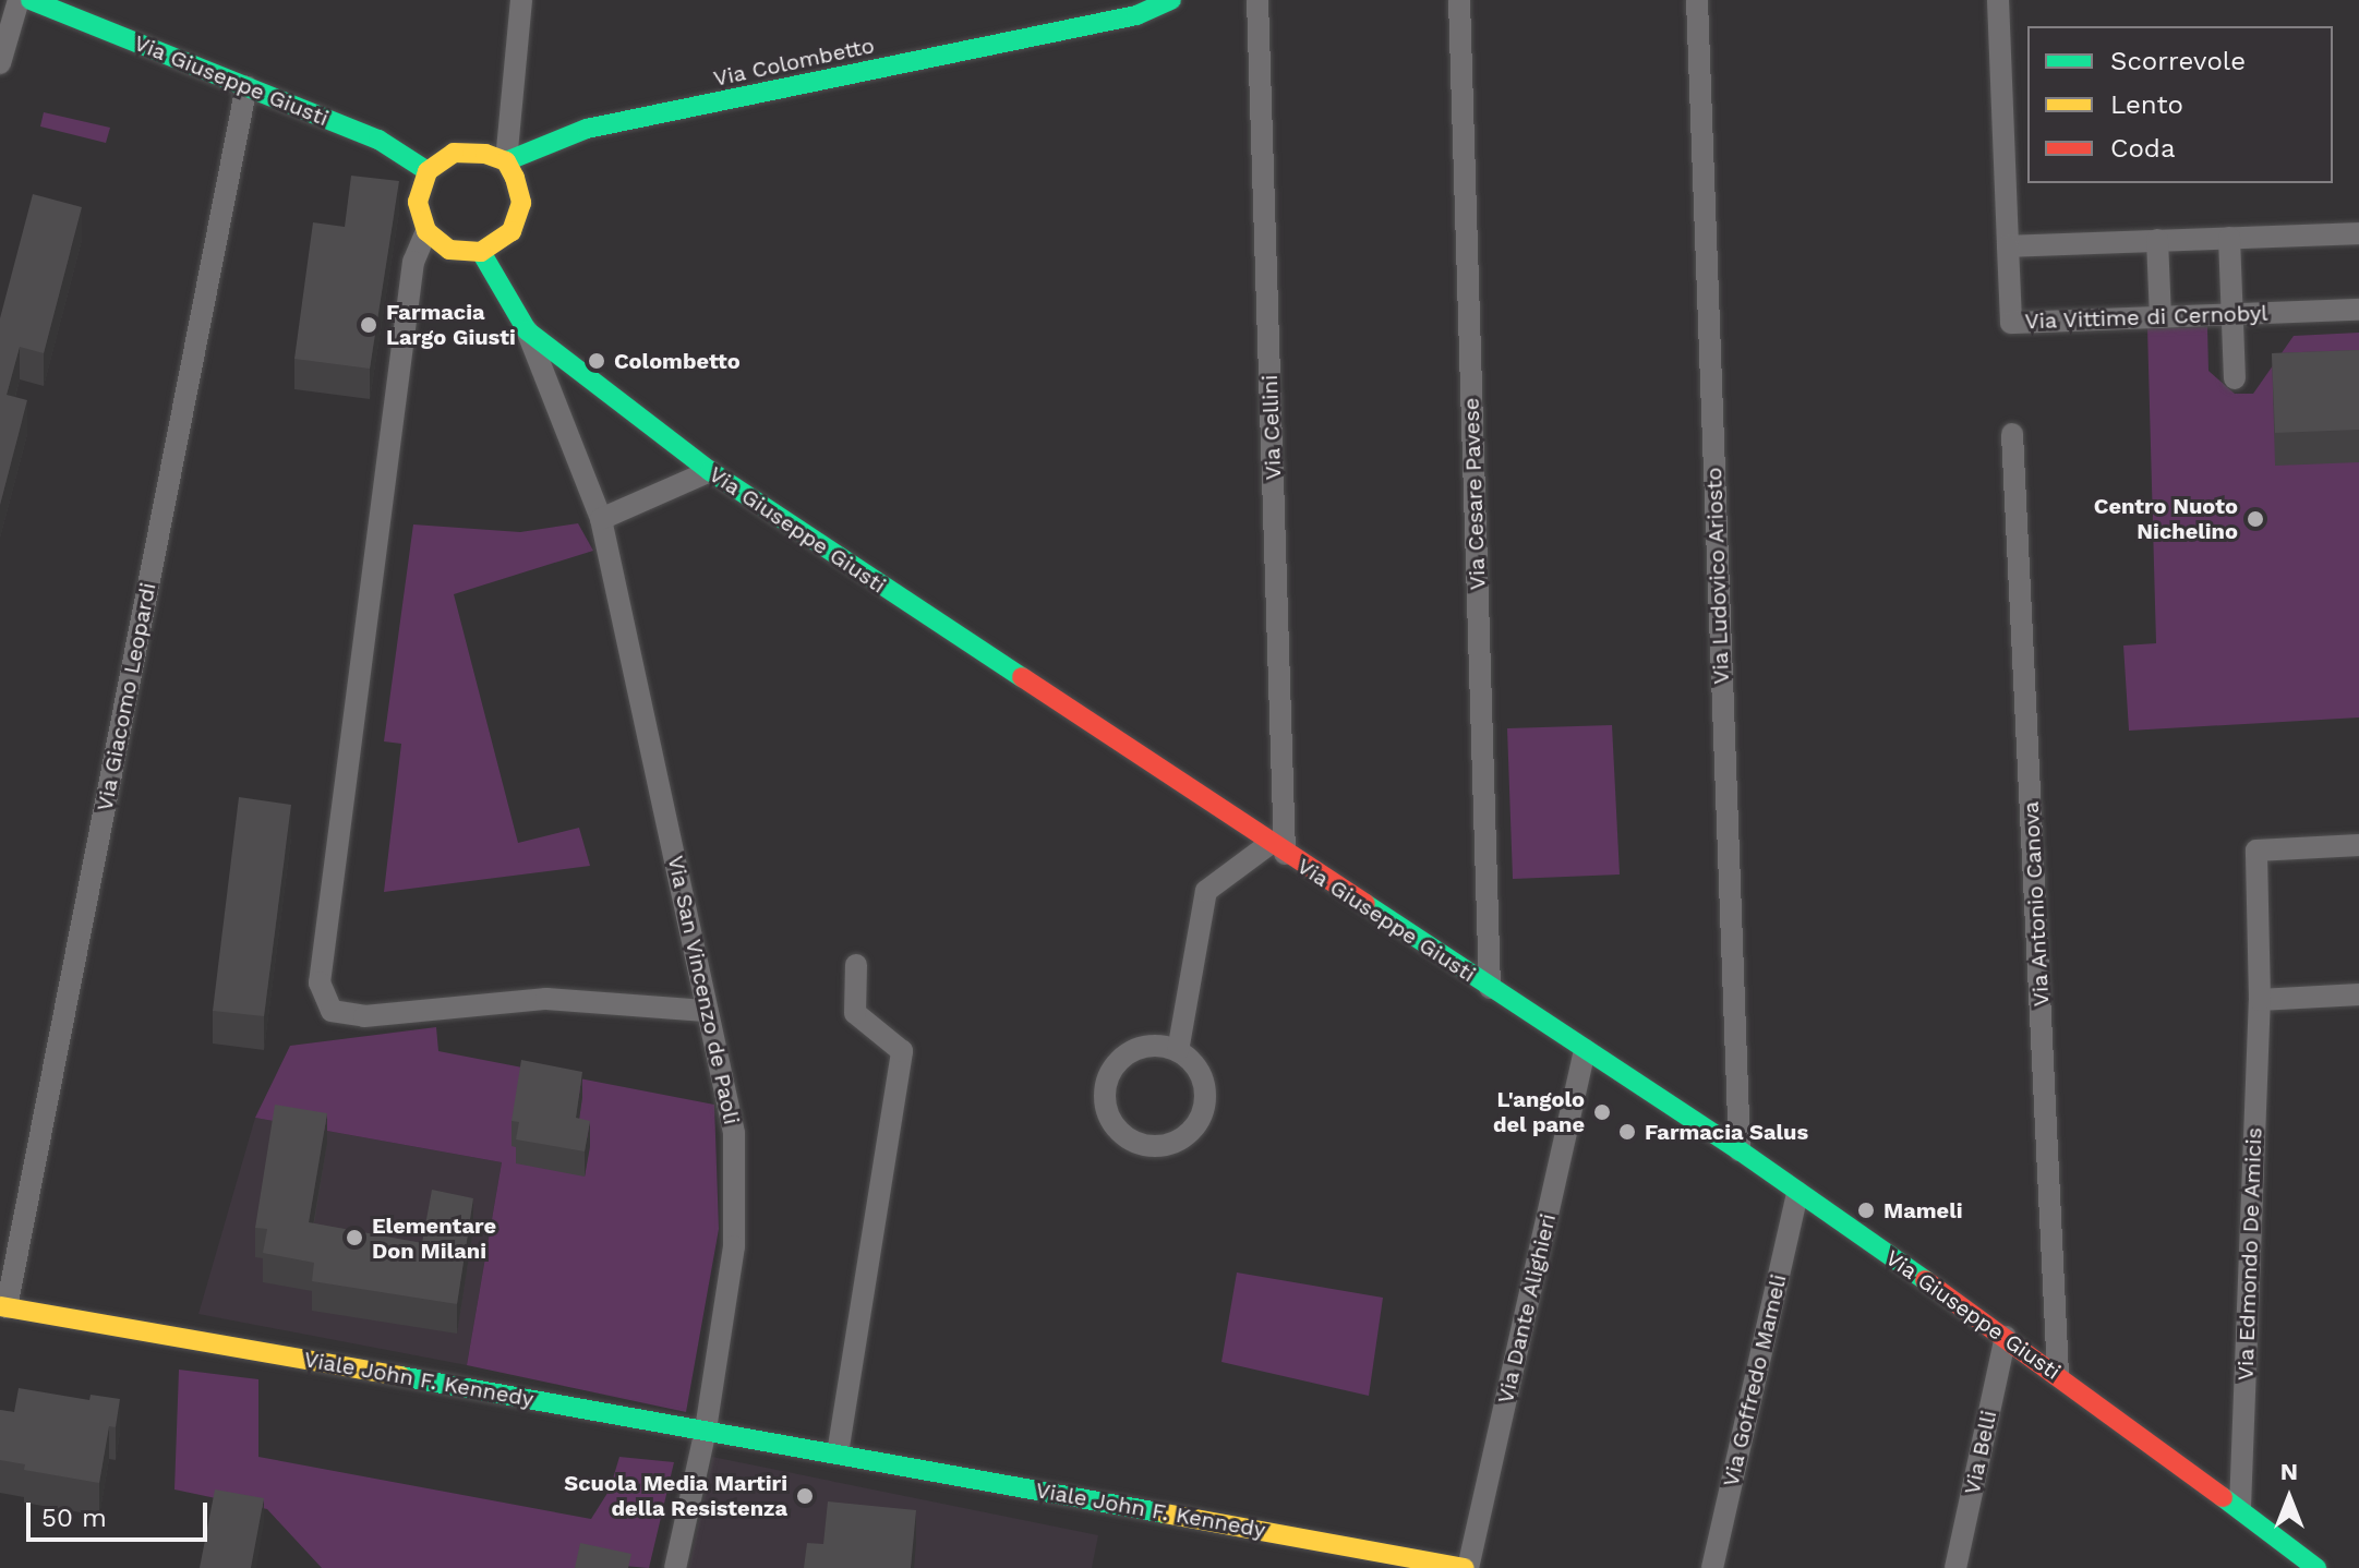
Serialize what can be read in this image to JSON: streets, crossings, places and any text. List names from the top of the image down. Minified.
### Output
{"streets":{"street":["Via Colombetto","Via Giuseppe Giusti","Via Vittime di Cernobyl","Via Cellini","Via Cesare Pavese","Via Ludovico Ariosto","Via Giacomo Leopardi","Via Antonio Canova","Via San Vincenzo de Paoli","Via Edmondo De Amicis","Via Dante Alighieri","Viale John F. Kennedy","Via Goffredo Mameli","Via Belli"]},"crossings":[["Via Colombetto","Via Giuseppe Giusti"],["Via Giuseppe Giusti","Via Cellini"],["Via Giuseppe Giusti","Via Cesare Pavese"],["Via Giuseppe Giusti","Via Ludovico Ariosto"],["Via Giuseppe Giusti","Via Giacomo Leopardi"],["Via Giuseppe Giusti","Via Antonio Canova"],["Via Giuseppe Giusti","Via San Vincenzo de Paoli"],["Via Giuseppe Giusti","Via Edmondo De Amicis"],["Via Giuseppe Giusti","Via Dante Alighieri"],["Via Giuseppe Giusti","Via Goffredo Mameli"],["Via Giuseppe Giusti","Via Belli"],["Via Giacomo Leopardi","Viale John F. Kennedy"],["Via San Vincenzo de Paoli","Viale John F. Kennedy"],["Via Dante Alighieri","Viale John F. Kennedy"]],"places":["Farmacia Largo Giusti","Colombetto","Centro Nuoto Nichelino","L'angolo del pane","Farmacia Salus","Mameli","Elementare Don Milani","Scuola Media Martiri della Resistenza"],"legend":["Scorrevole","Lento","Coda"],"scale_bar":"50 m","north":"top"}
